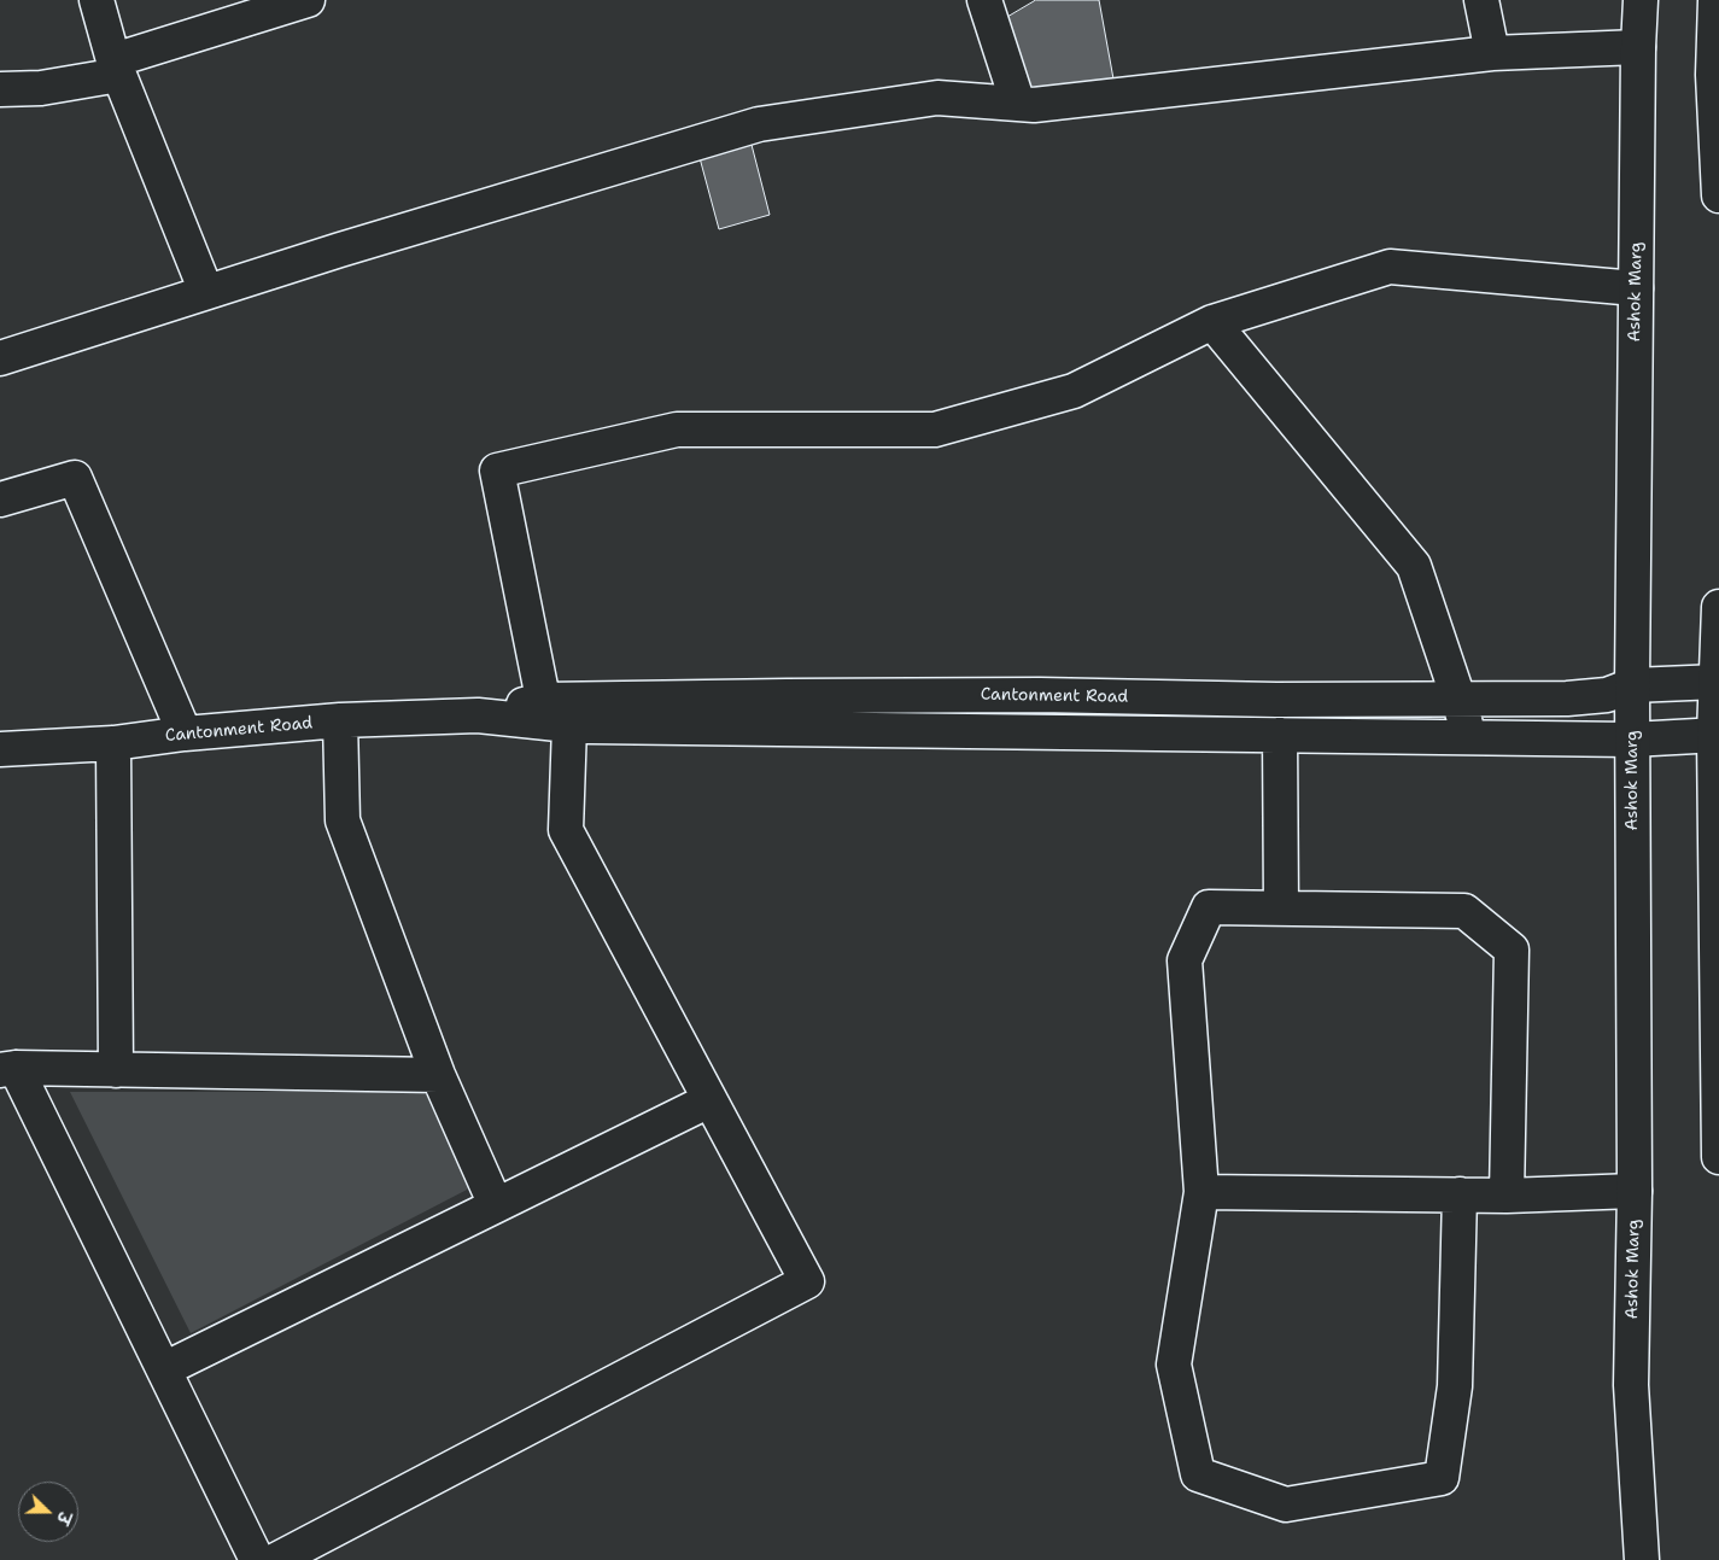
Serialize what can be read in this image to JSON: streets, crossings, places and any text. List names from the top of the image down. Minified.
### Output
{"streets":{"street":["Ashok Marg","Cantonment Road"]},"crossings":[["Ashok Marg","Cantonment Road"]],"north":"right"}
